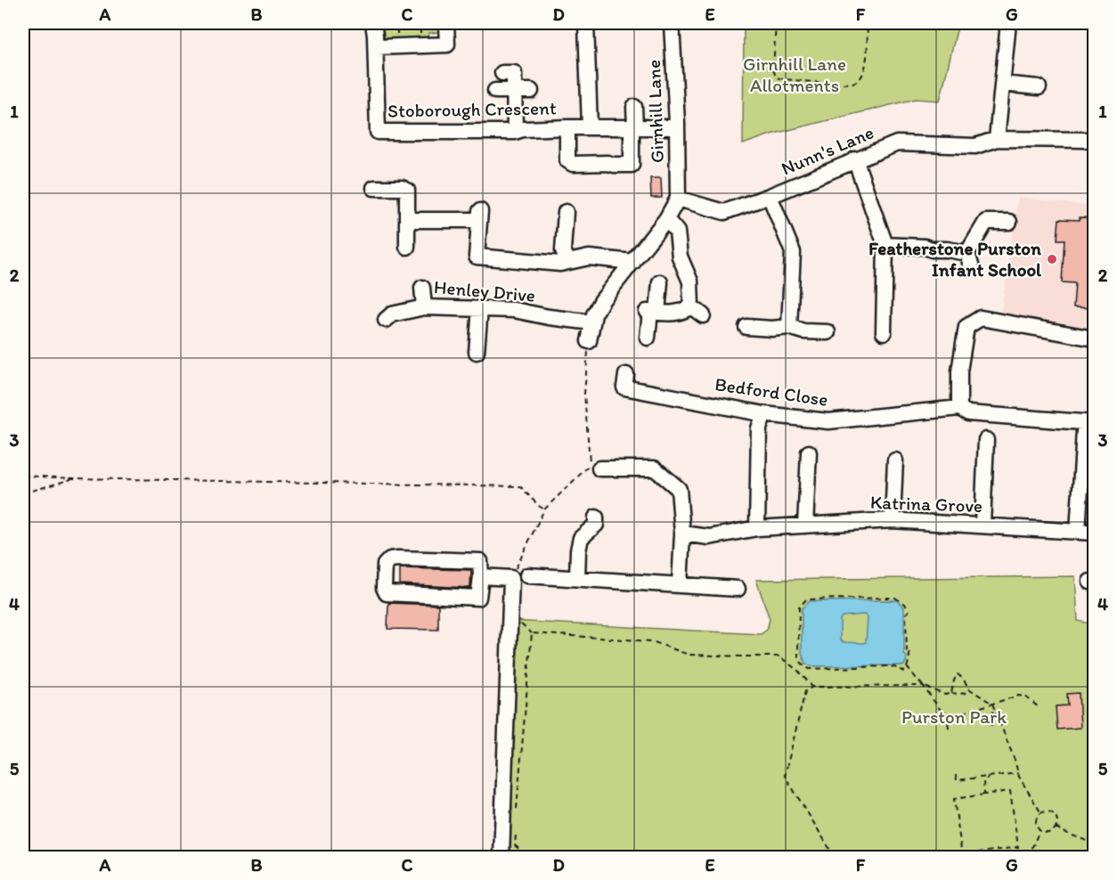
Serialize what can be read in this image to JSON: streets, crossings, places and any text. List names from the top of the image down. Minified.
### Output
{"streets":{"street":["Stoborough Crescent","Girnhill Lane","Nunn's Lane","Henley Drive","Bedford Close","Katrina Grove"]},"crossings":[["Stoborough Crescent","Girnhill Lane"],["Girnhill Lane","Nunn's Lane"]],"parks":["Girnhill Lane Allotments","Purston Park"],"places":["Featherstone Purston Infant School"],"grid":{"columns":["A","B","C","D","E","F","G"],"rows":["1","2","3","4","5"]}}
